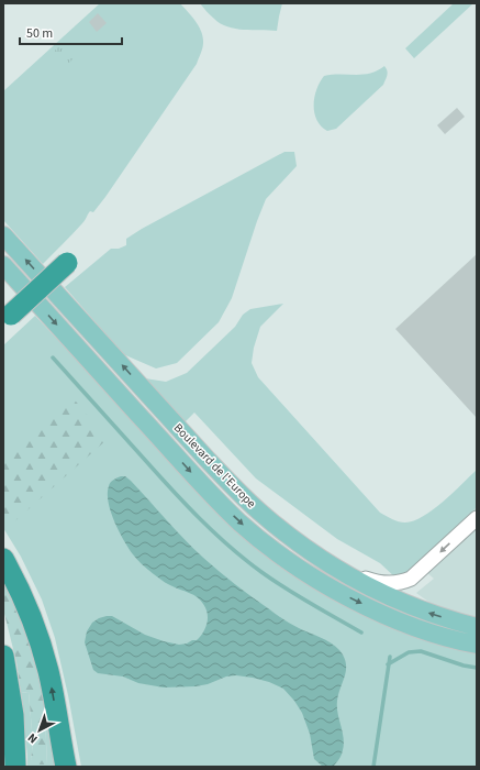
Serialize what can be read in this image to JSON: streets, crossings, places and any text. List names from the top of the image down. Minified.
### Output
{"streets":{"main road":["Boulevard de l'Europe"]},"scale_bar":"50 m","north":"bottom left"}
